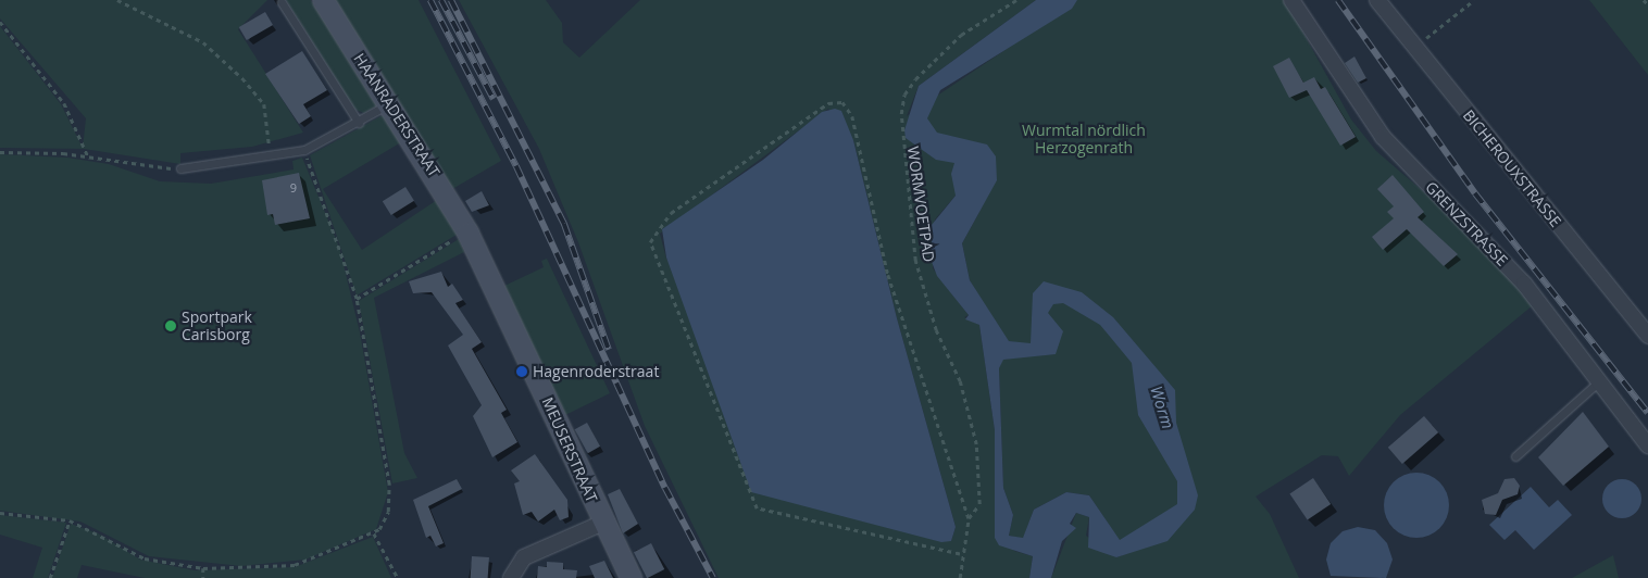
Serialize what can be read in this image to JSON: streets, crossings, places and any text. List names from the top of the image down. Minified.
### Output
{"streets":{"street":["HAANRADERSTRAAT","BICHEROUXSTRASSE","GRENZSTRASSE","MEUSERSTRAAT"],"path":["WORMVOETPAD"]},"crossings":[["HAANRADERSTRAAT","MEUSERSTRAAT"]],"water":["Worm"],"parks":["Wurmtal nördlich Herzogenrath"],"places":["Sportpark Carisborg","Hagenroderstraat"],"house_numbers":["9"]}
